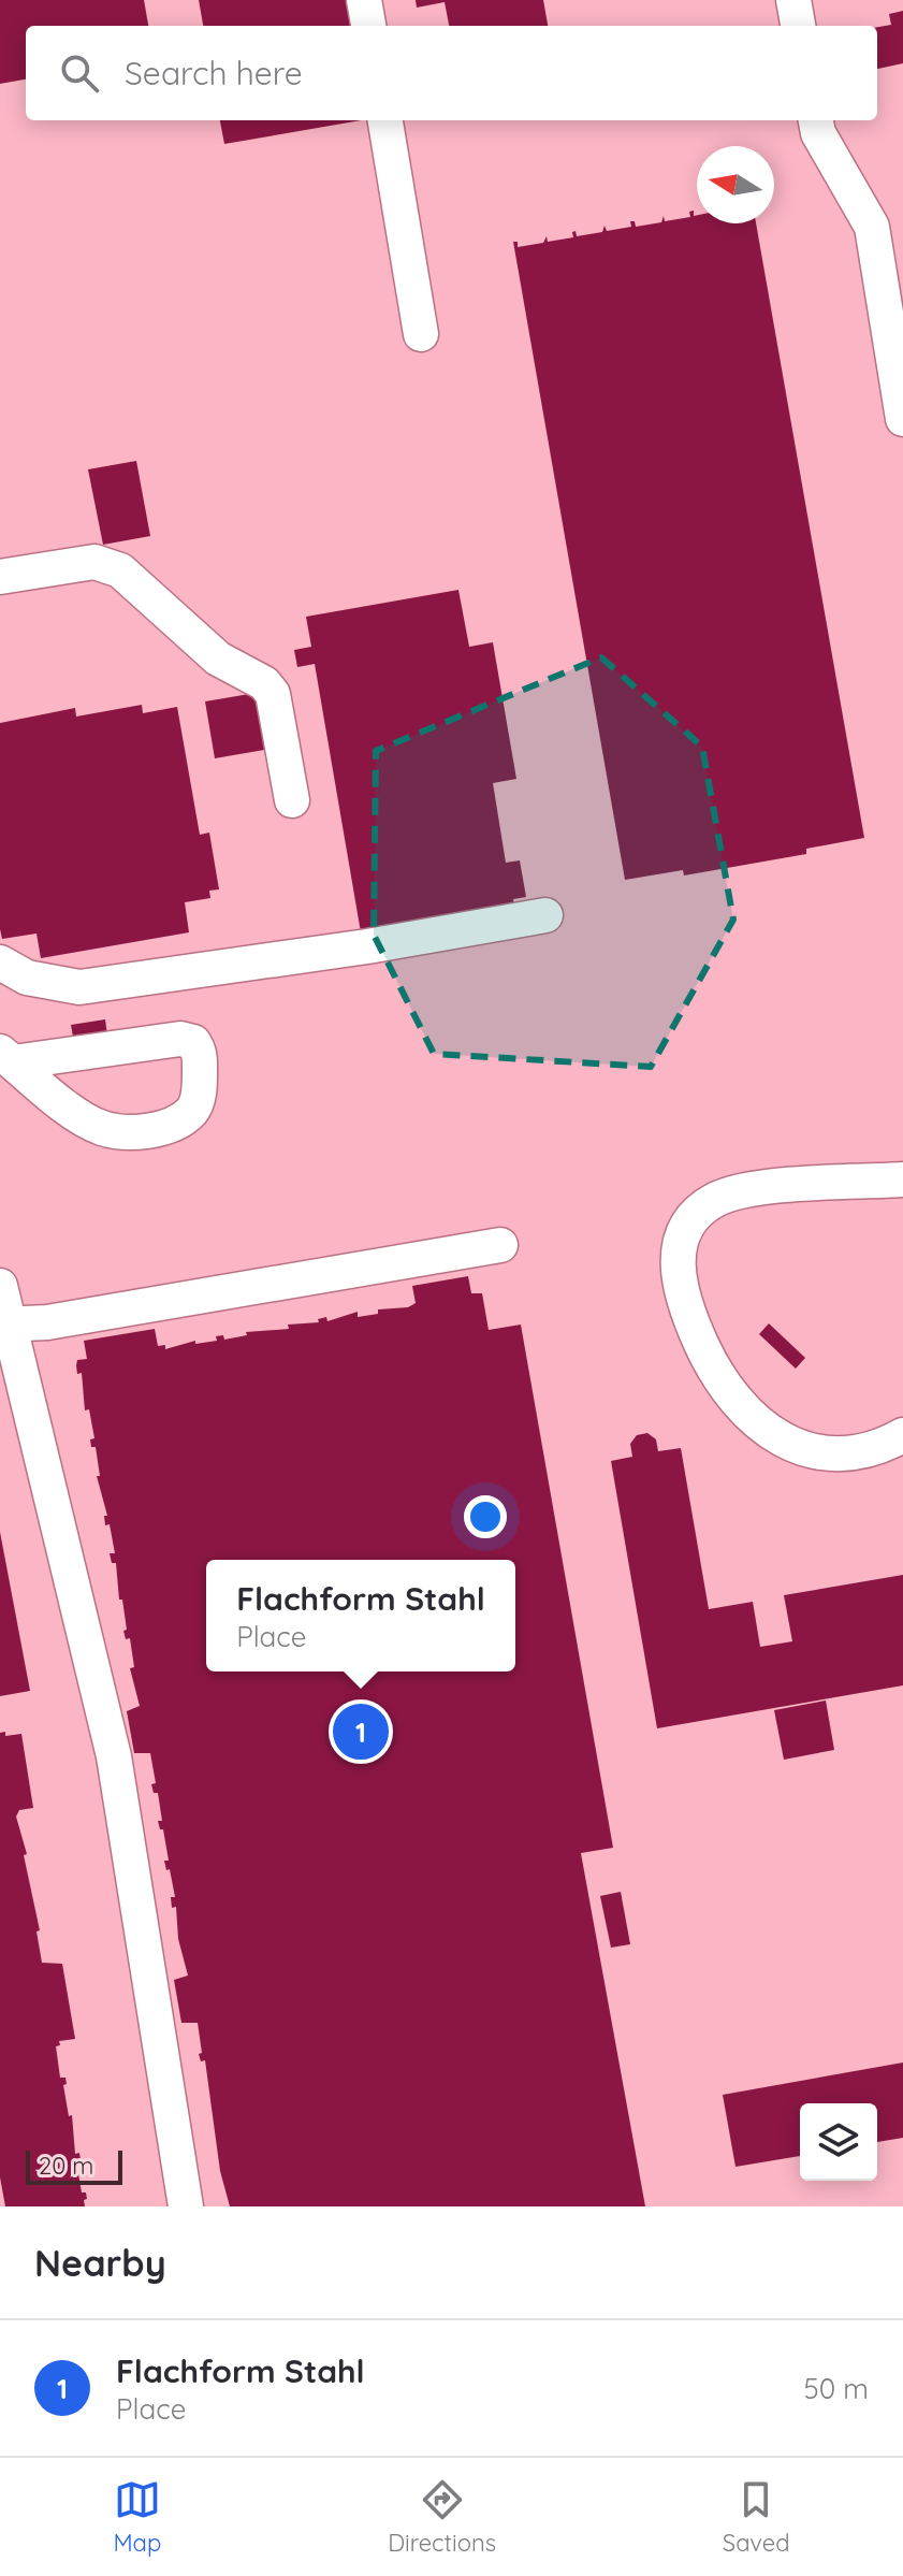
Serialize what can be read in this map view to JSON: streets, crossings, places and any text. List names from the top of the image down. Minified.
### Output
{"scale_bar":"20 m","north":"left","page":{"search":"Search here","popup":["Flachform Stahl","Place"],"pins":"1","scale":"20 m","heading":"Nearby","list":[{"mark":"1","name":"Flachform Stahl","note":"Place","value":"50 m"}],"nav":["Map","Directions","Saved"]}}
